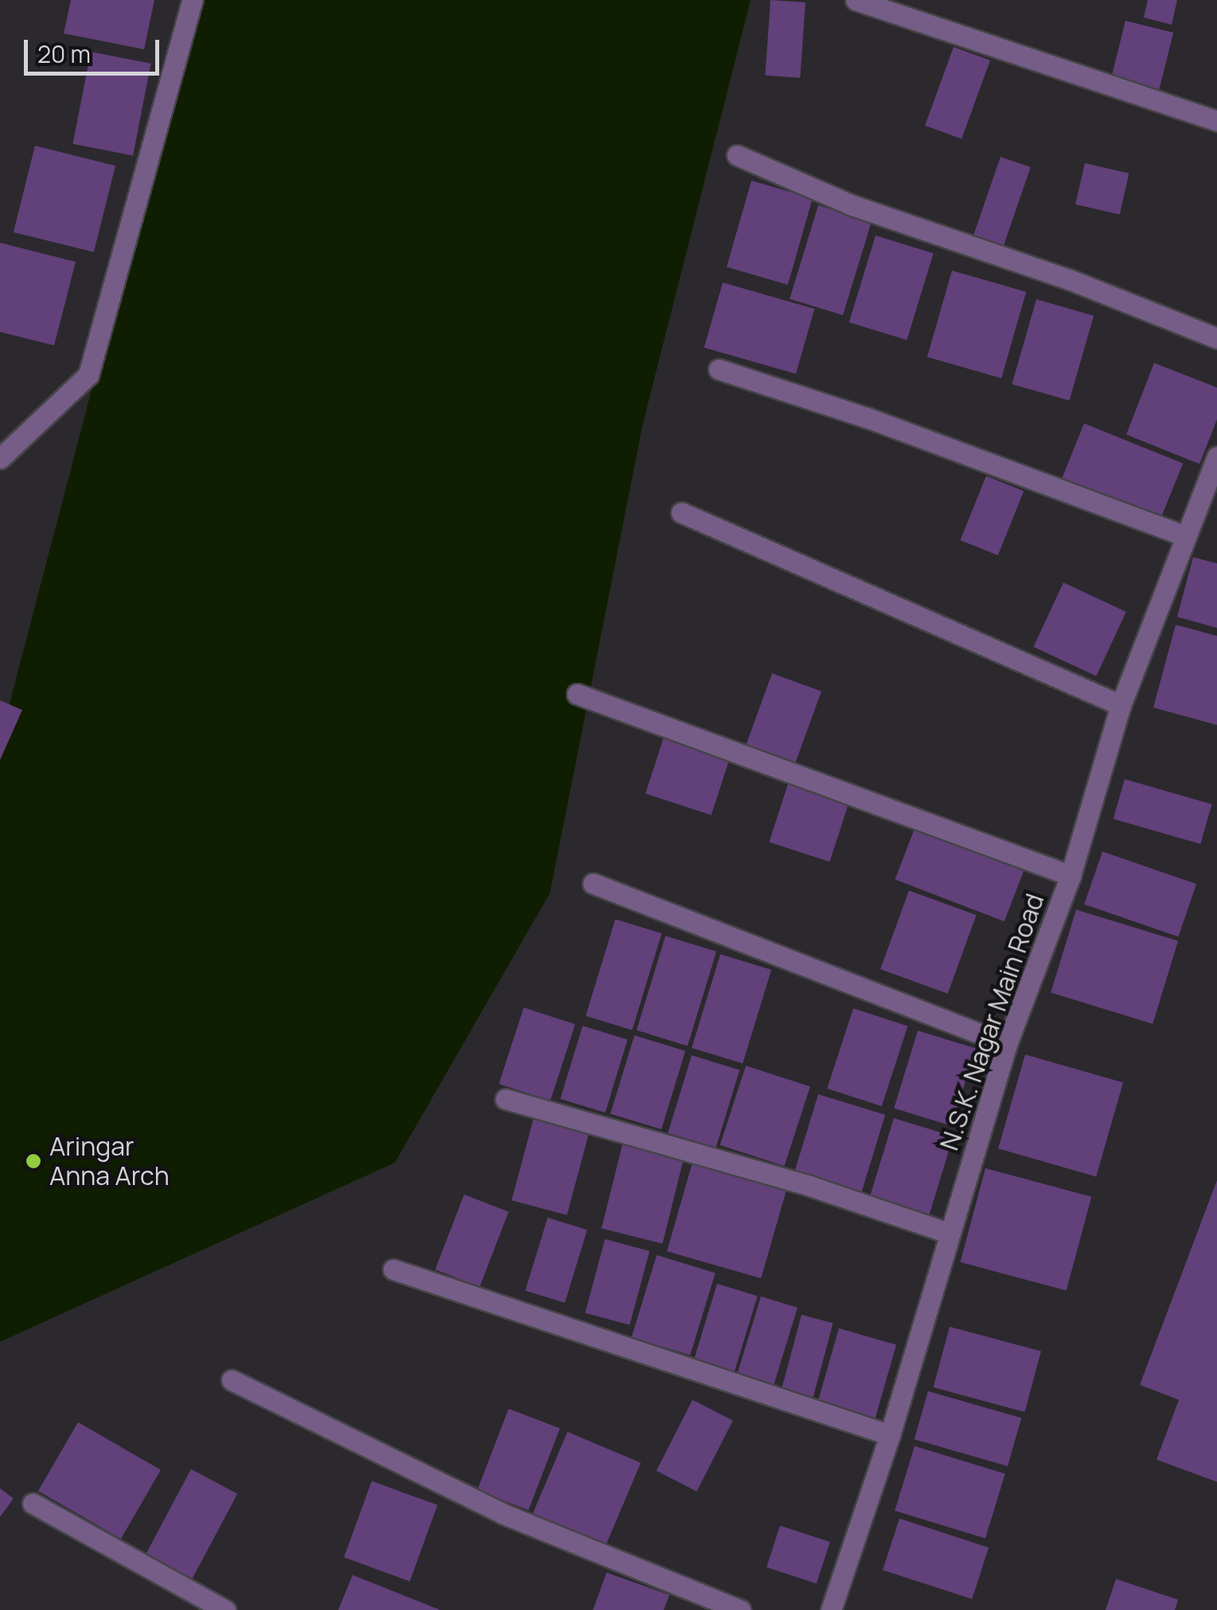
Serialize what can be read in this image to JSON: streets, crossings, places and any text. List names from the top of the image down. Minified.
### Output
{"streets":{"street":["N.S.K. Nagar Main Road"]},"places":["Aringar Anna Arch"],"scale_bar":"20 m"}
